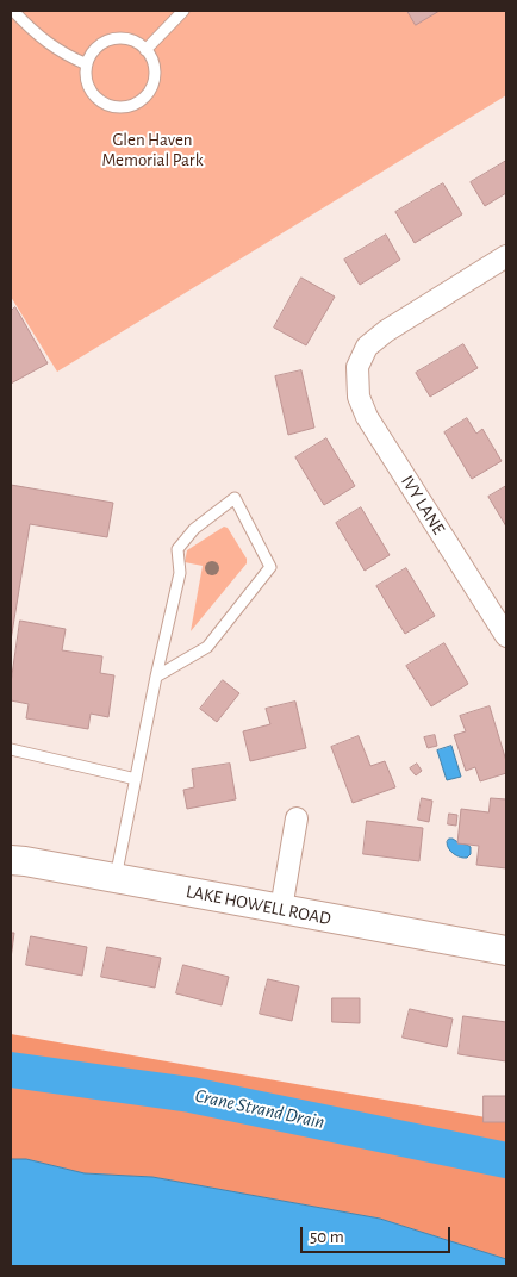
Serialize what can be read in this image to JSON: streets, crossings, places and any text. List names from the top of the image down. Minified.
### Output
{"streets":{"street":["IVY LANE","LAKE HOWELL ROAD"]},"water":["Crane Strand Drain"],"parks":["Glen Haven Memorial Park"],"scale_bar":"50 m"}
